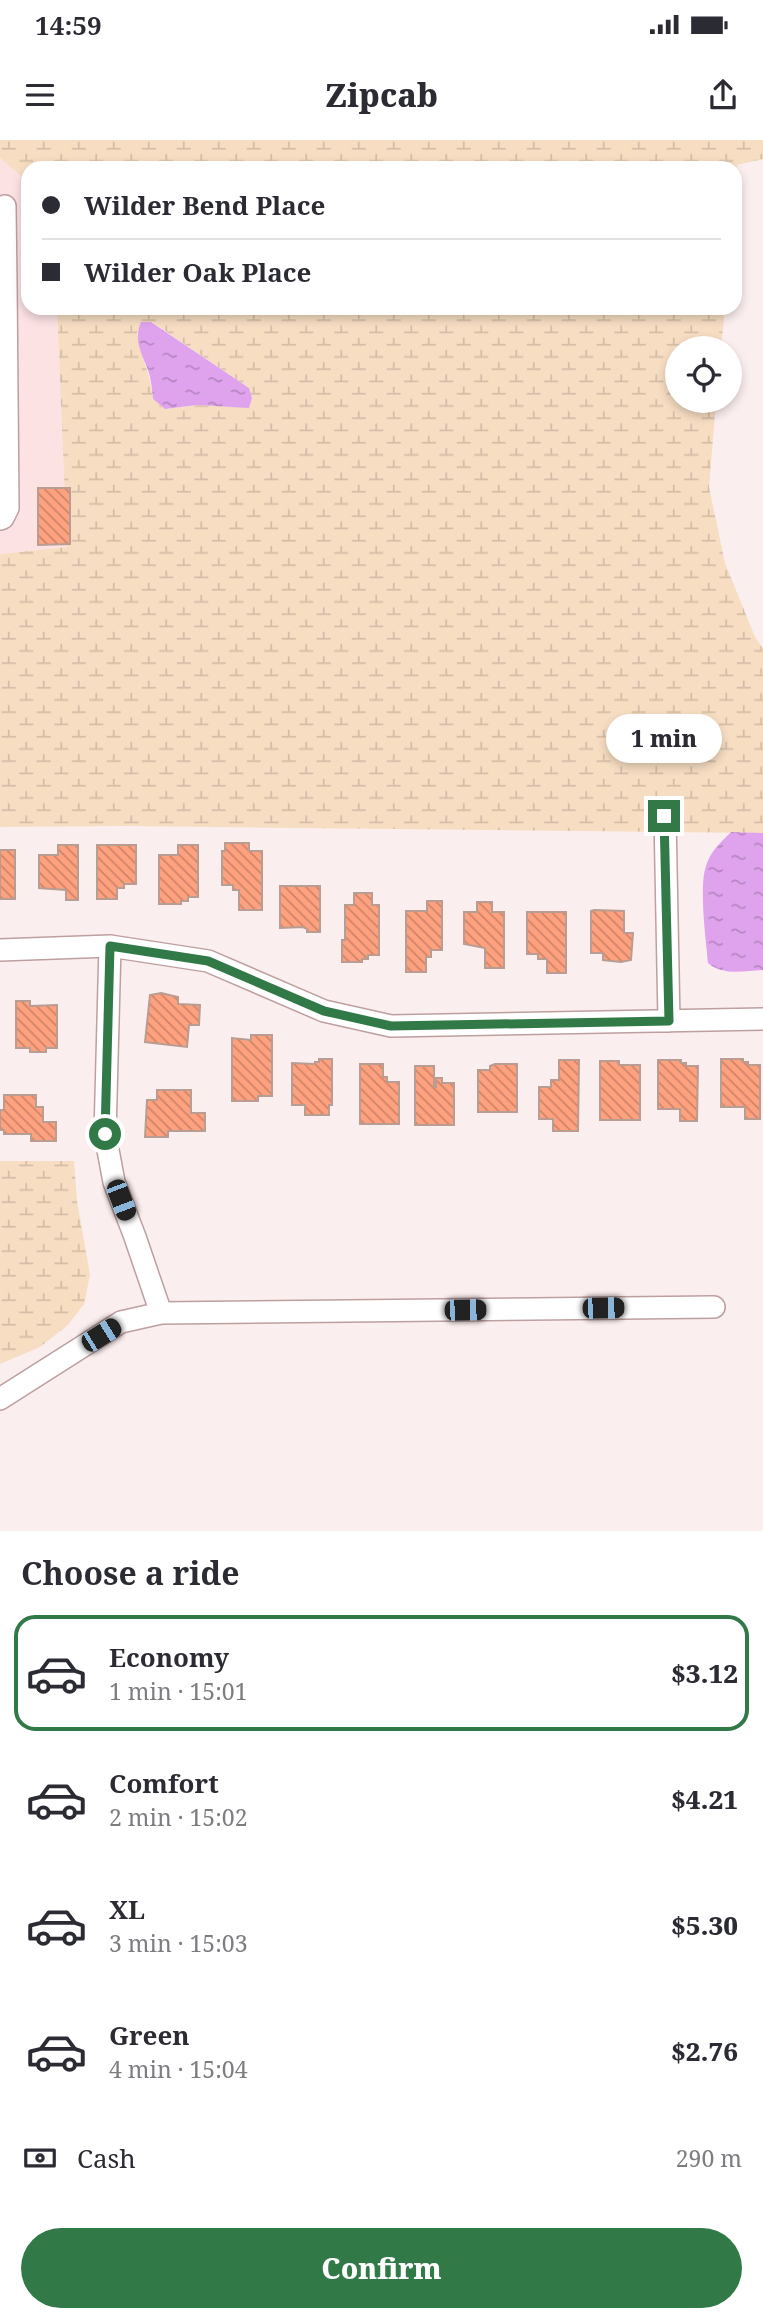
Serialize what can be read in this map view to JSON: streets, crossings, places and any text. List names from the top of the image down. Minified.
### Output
{"page":{"status":"14:59","header":"Zipcab","banner":["Wilder Bend Place","Wilder Oak Place"],"bubble":"1 min","heading":"Choose a ride","list":[{"name":"Economy","note":"1 min · 15:01","value":"$3.12"},{"name":"Comfort","note":"2 min · 15:02","value":"$4.21"},{"name":"XL","note":"3 min · 15:03","value":"$5.30"},{"name":"Green","note":"4 min · 15:04","value":"$2.76"}],"pay":["Cash","290 m"],"buttons":"Confirm"}}
